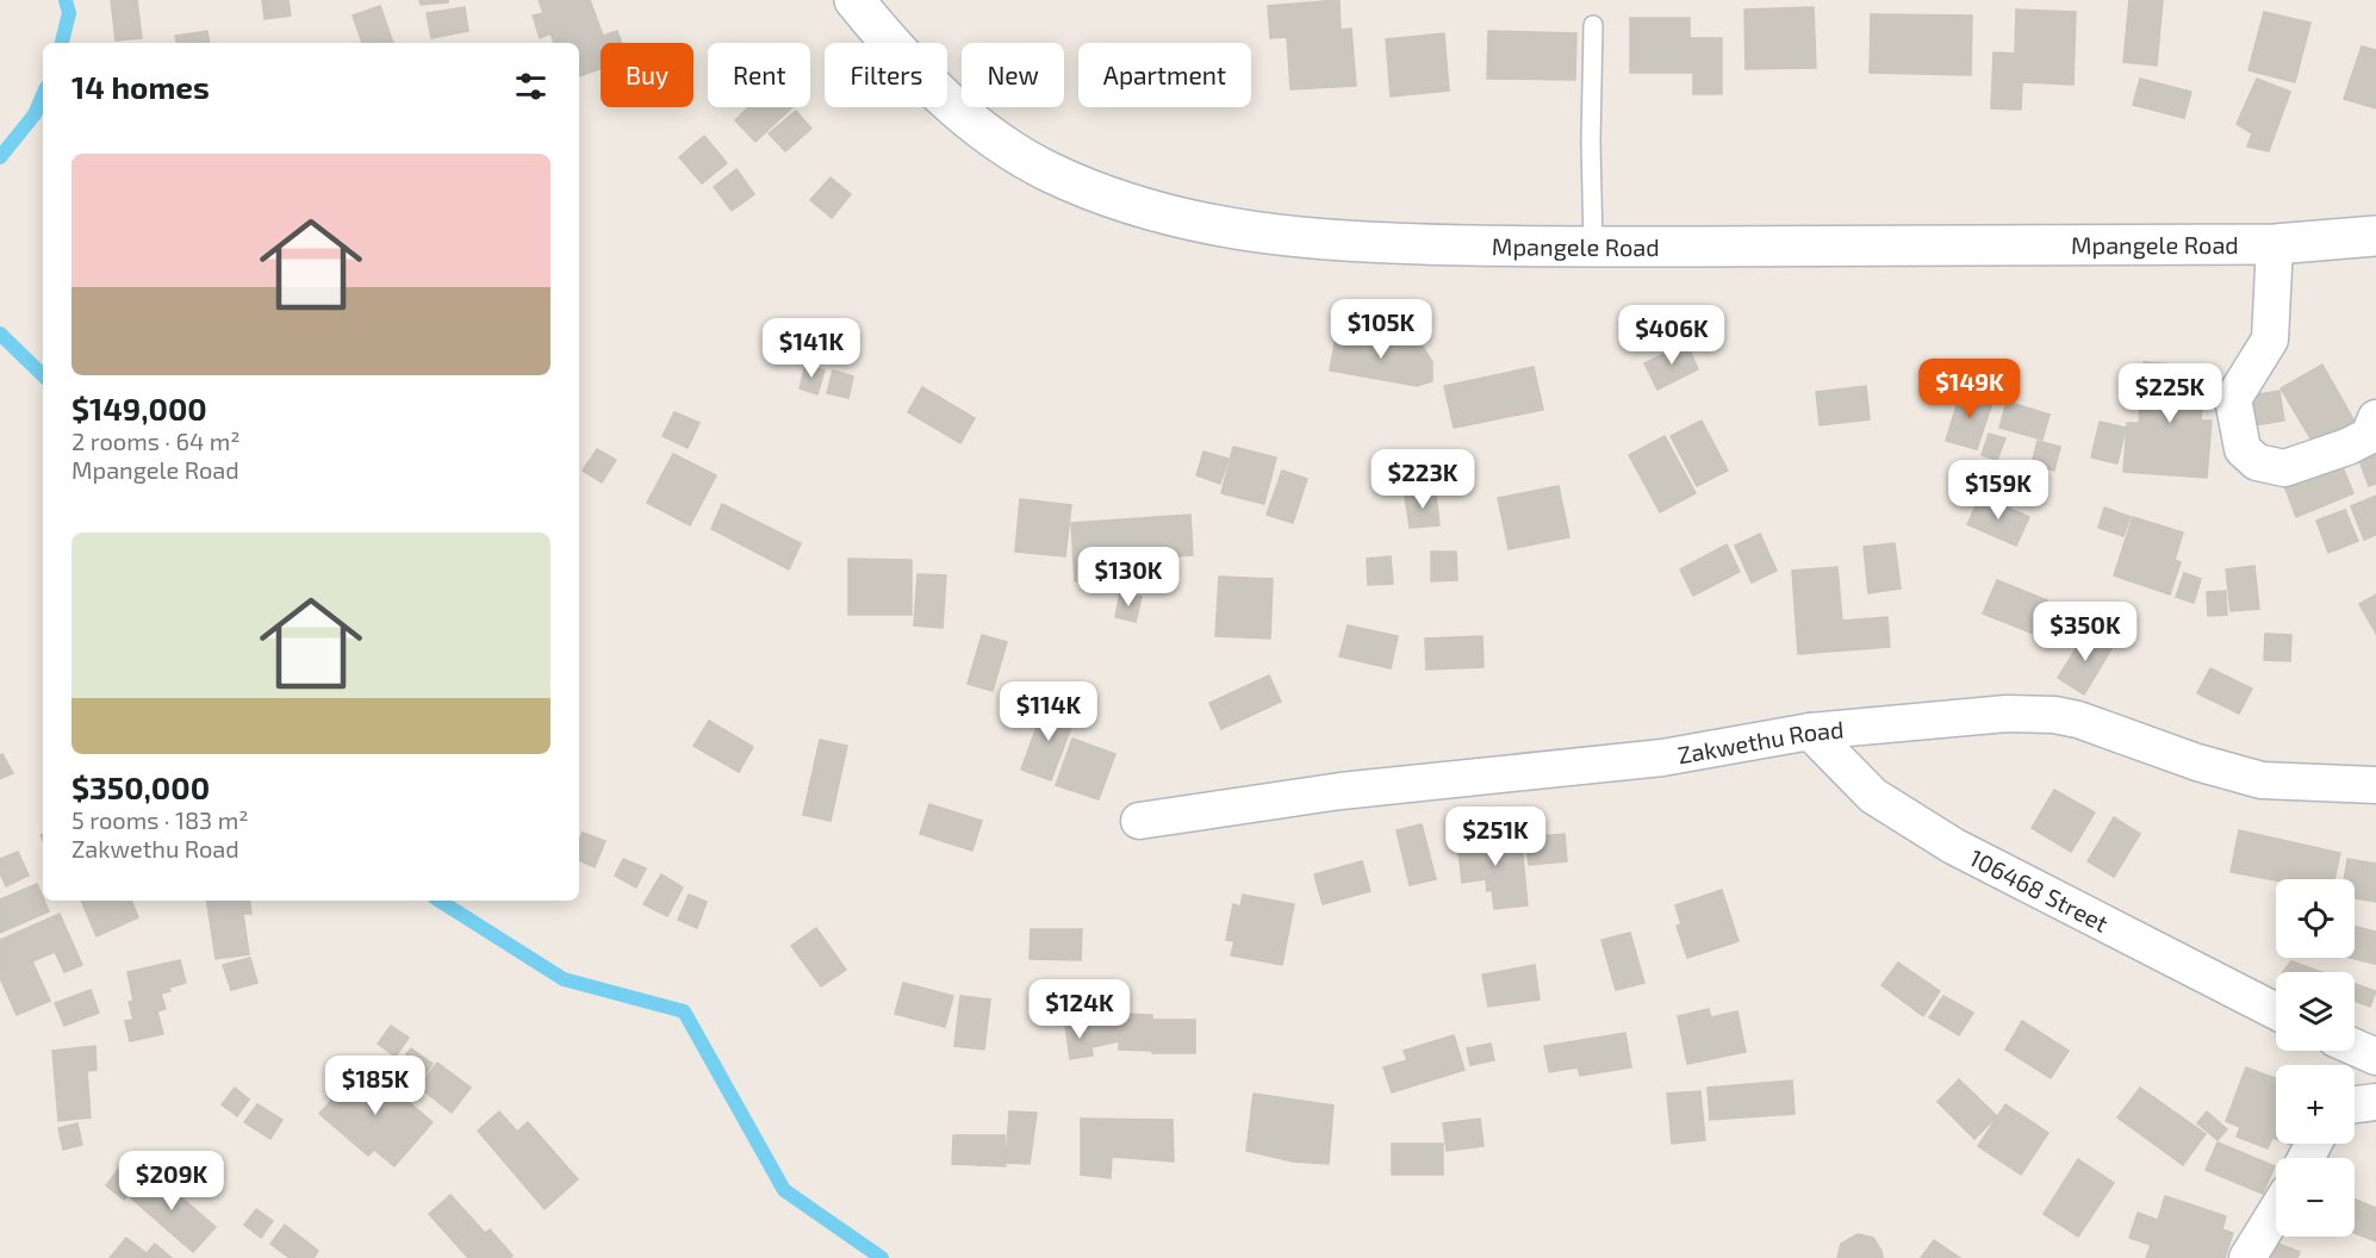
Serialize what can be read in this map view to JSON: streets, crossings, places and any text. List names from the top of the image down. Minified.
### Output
{"streets":{"street":["Mpangele Road","Zakwethu Road","106468 Street"]},"crossings":[["Zakwethu Road","106468 Street"]],"page":{"chip":["Buy","Rent","Filters","New","Apartment"],"heading":"14 homes","list":[{"name":"$149,000","note":"2 rooms · 64 m² · Mpangele Road"},{"name":"$350,000","note":"5 rooms · 183 m² · Zakwethu Road"}],"price":["$105K","$406K","$141K","$149K","$225K","$223K","$159K","$130K","$350K","$114K","$251K","$124K","$185K","$209K"],"map_buttons":["+","−"]}}
